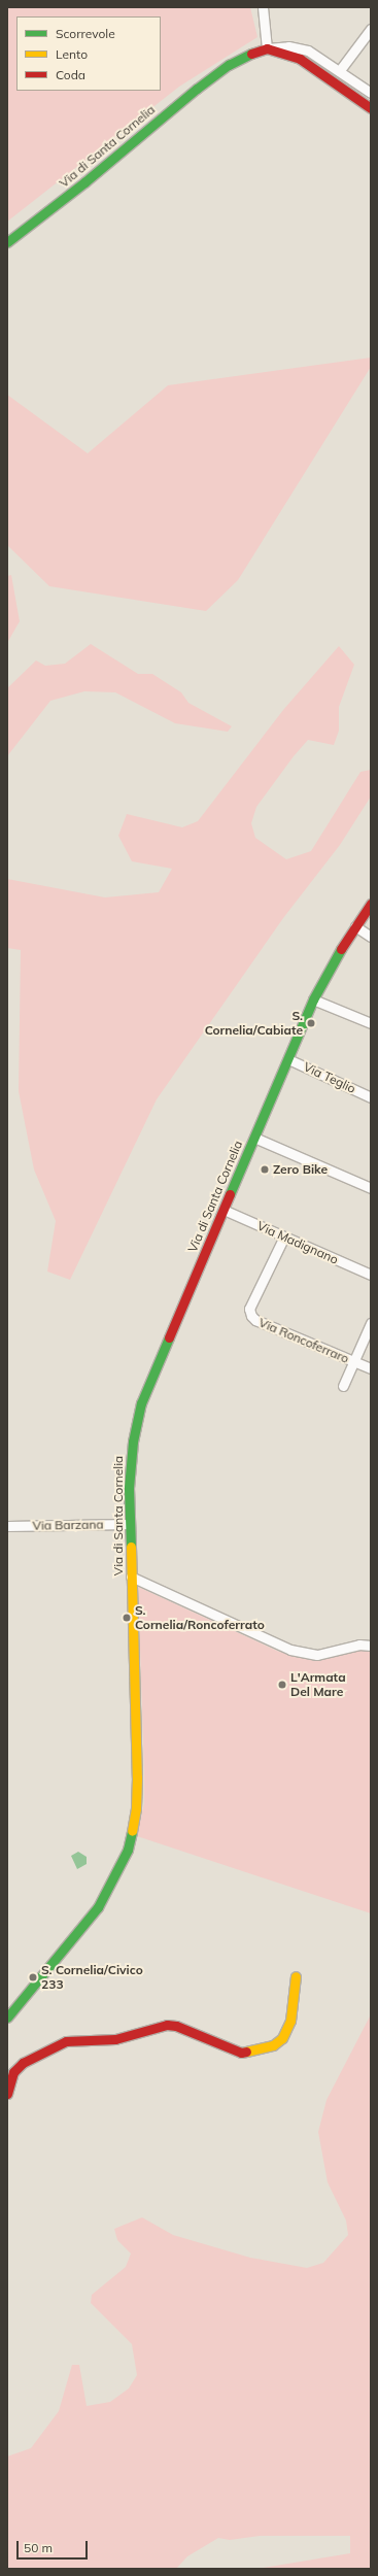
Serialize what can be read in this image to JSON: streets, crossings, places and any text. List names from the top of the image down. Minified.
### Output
{"streets":{"street":["Via di Santa Cornelia","Via Teglio","Via Madignano","Via Roncoferraro","Via Barzana"]},"crossings":[["Via di Santa Cornelia","Via Teglio"],["Via di Santa Cornelia","Via Madignano"],["Via di Santa Cornelia","Via Barzana"],["Via Madignano","Via Roncoferraro"]],"places":["S. Cornelia/Cabiate","Zero Bike","S. Cornelia/Roncoferrato","L'Armata Del Mare","S. Cornelia/Civico 233"],"legend":["Scorrevole","Lento","Coda"],"scale_bar":"50 m"}
